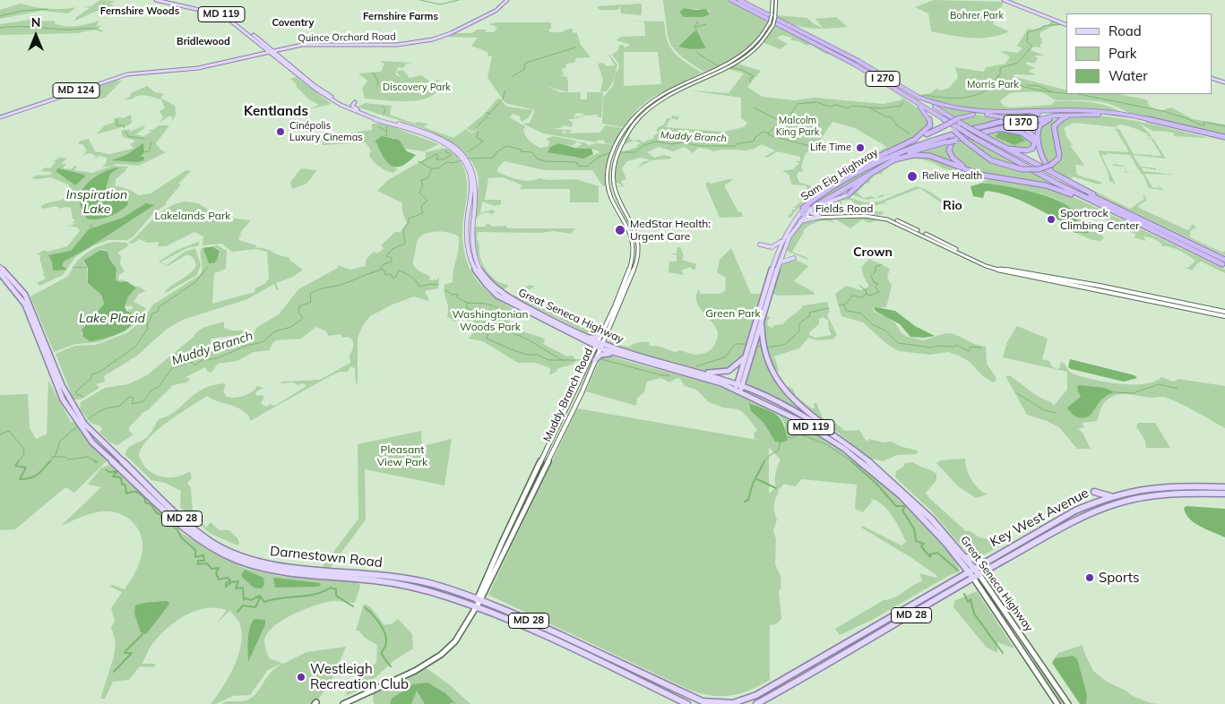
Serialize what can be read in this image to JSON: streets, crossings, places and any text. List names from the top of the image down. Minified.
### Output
{"streets":{"highway":["I 270","I 370","Sam Eig Highway"],"main road":["MD 119","Quince Orchard Road","MD 124","Fields Road","Great Seneca Highway","Muddy Branch Road","Key West Avenue","MD 28","Darnestown Road"]},"crossings":[["Quince Orchard Road","Great Seneca Highway"],["I 370","Sam Eig Highway"],["Sam Eig Highway","Fields Road"],["Sam Eig Highway","Great Seneca Highway"],["Great Seneca Highway","Muddy Branch Road"],["Great Seneca Highway","Key West Avenue"],["Muddy Branch Road","Darnestown Road"],["Key West Avenue","Darnestown Road"]],"districts":["Fernshire Woods","Fernshire Farms","Coventry","Bridlewood","Kentlands","Rio","Crown"],"water":["Muddy Branch","Inspiration Lake","Lake Placid"],"parks":["Bohrer Park","Morris Park","Discovery Park","Malcolm King Park","Lakelands Park","Green Park","Washingtonian Woods Park","Pleasant View Park"],"places":["Cinépolis Luxury Cinemas","Life Time","Relive Health","Sportrock Climbing Center","MedStar Health: Urgent Care","Sports","Westleigh Recreation Club"],"legend":["Road","Park","Water"],"north":"top"}
